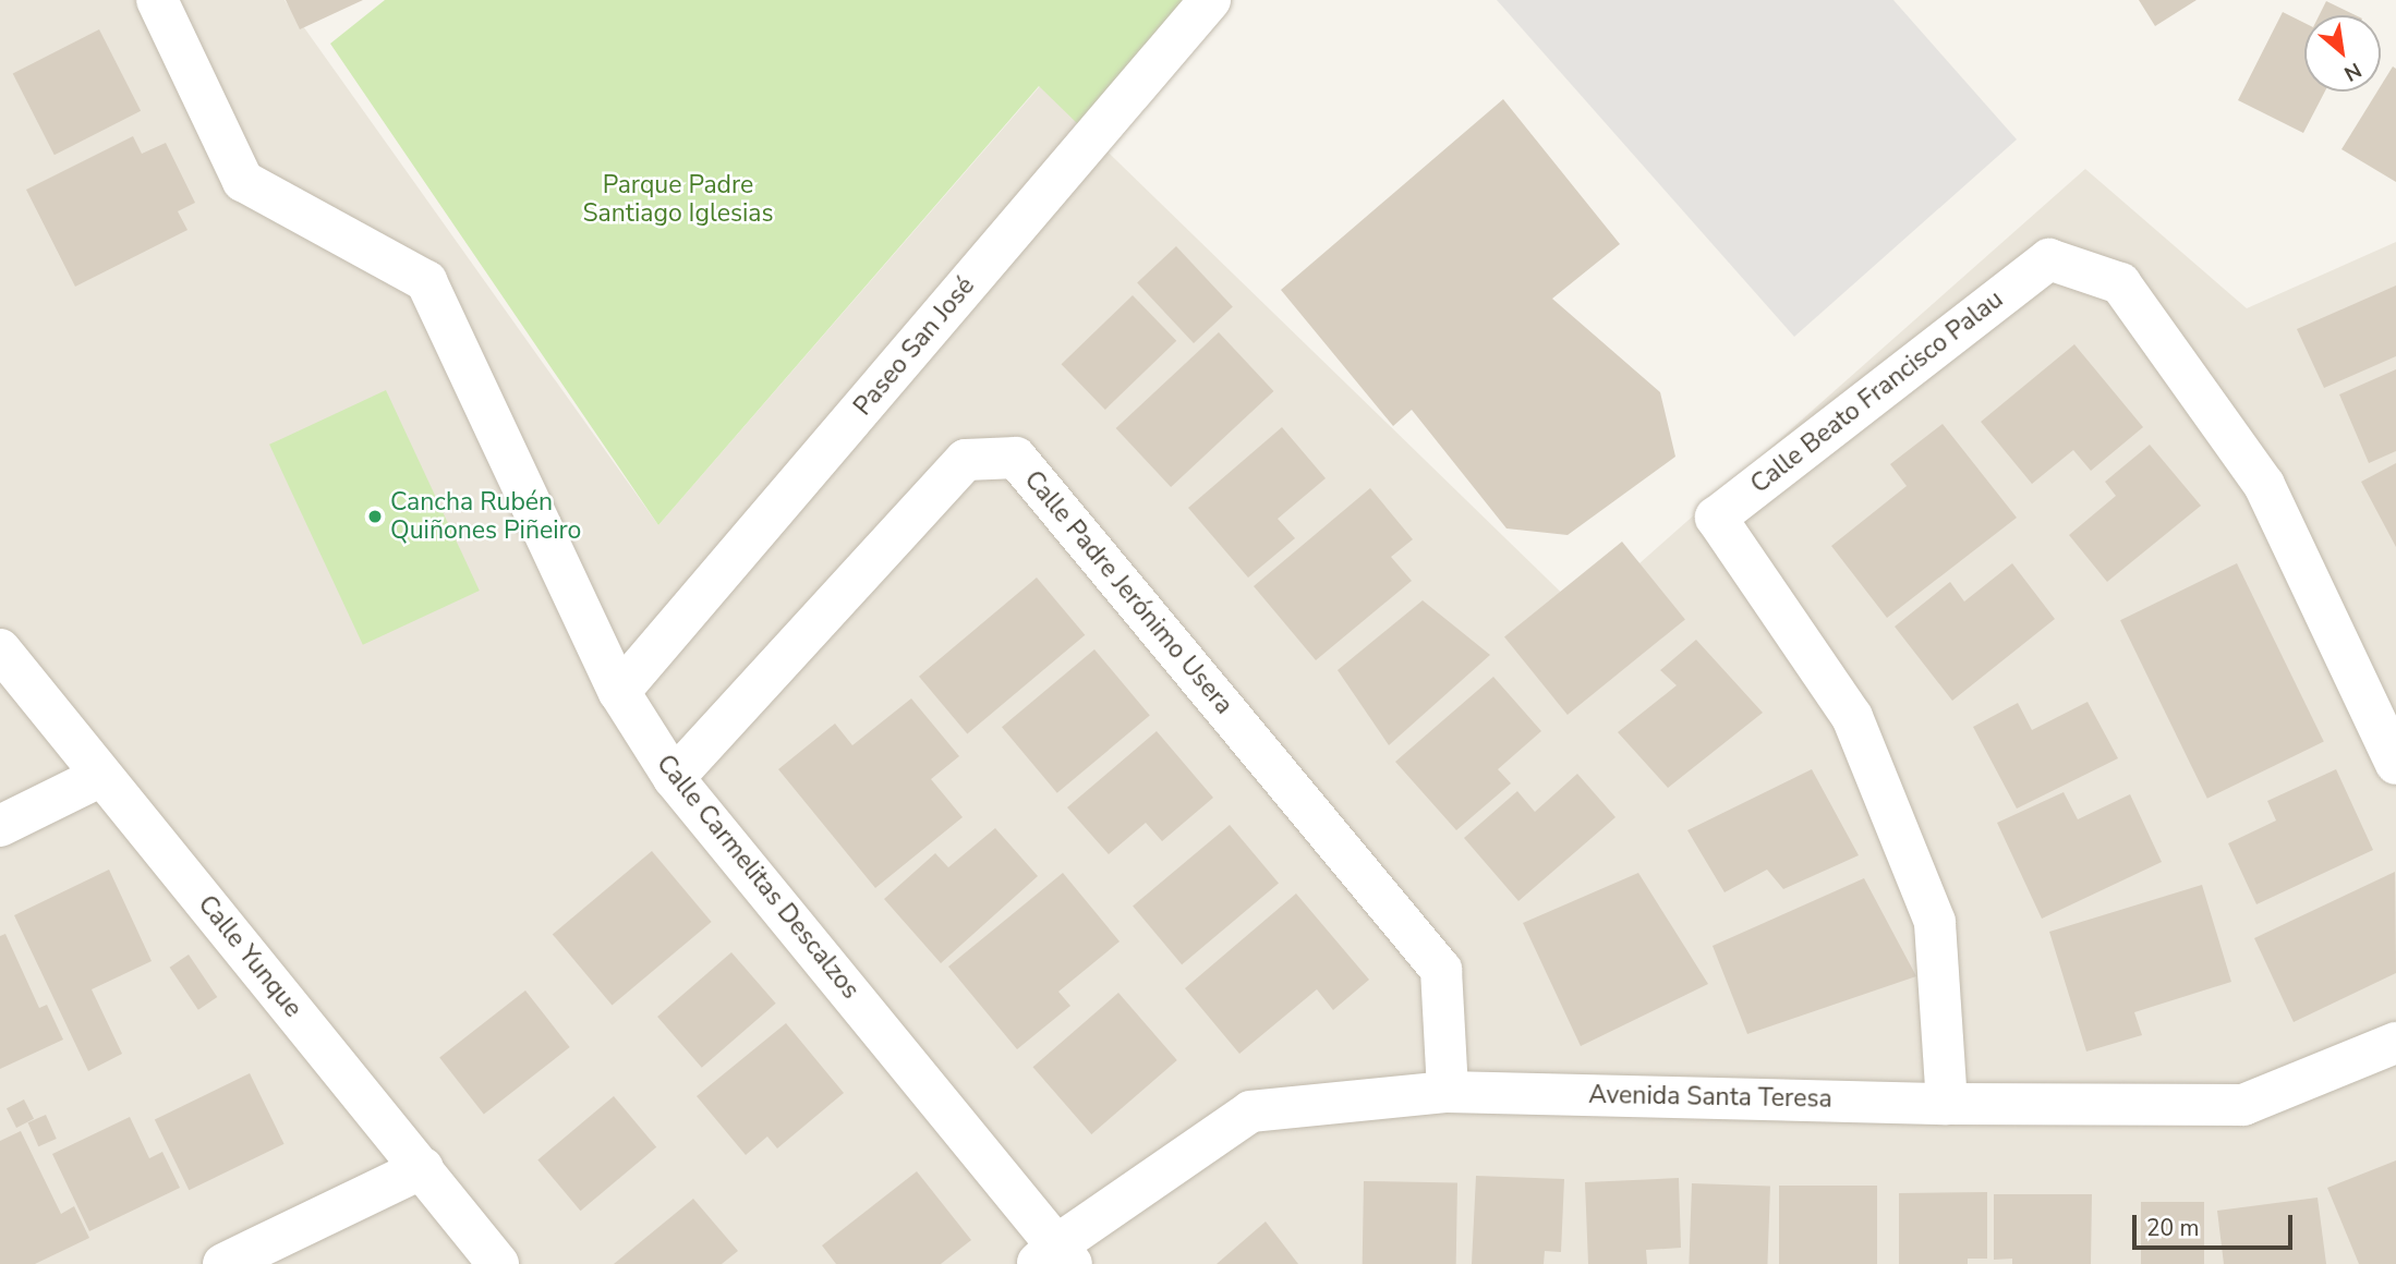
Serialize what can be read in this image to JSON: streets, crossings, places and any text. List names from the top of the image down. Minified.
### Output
{"streets":{"street":["Paseo San José","Calle Beato Francisco Palau","Calle Padre Jerónimo Usera","Calle Carmelitas Descalzos","Calle Yunque","Avenida Santa Teresa"]},"crossings":[["Paseo San José","Calle Carmelitas Descalzos"],["Calle Beato Francisco Palau","Avenida Santa Teresa"],["Calle Padre Jerónimo Usera","Calle Carmelitas Descalzos"],["Calle Padre Jerónimo Usera","Avenida Santa Teresa"],["Calle Carmelitas Descalzos","Avenida Santa Teresa"]],"parks":["Parque Padre Santiago Iglesias"],"places":["Cancha Rubén Quiñones Piñeiro"],"scale_bar":"20 m","north":"bottom right"}
